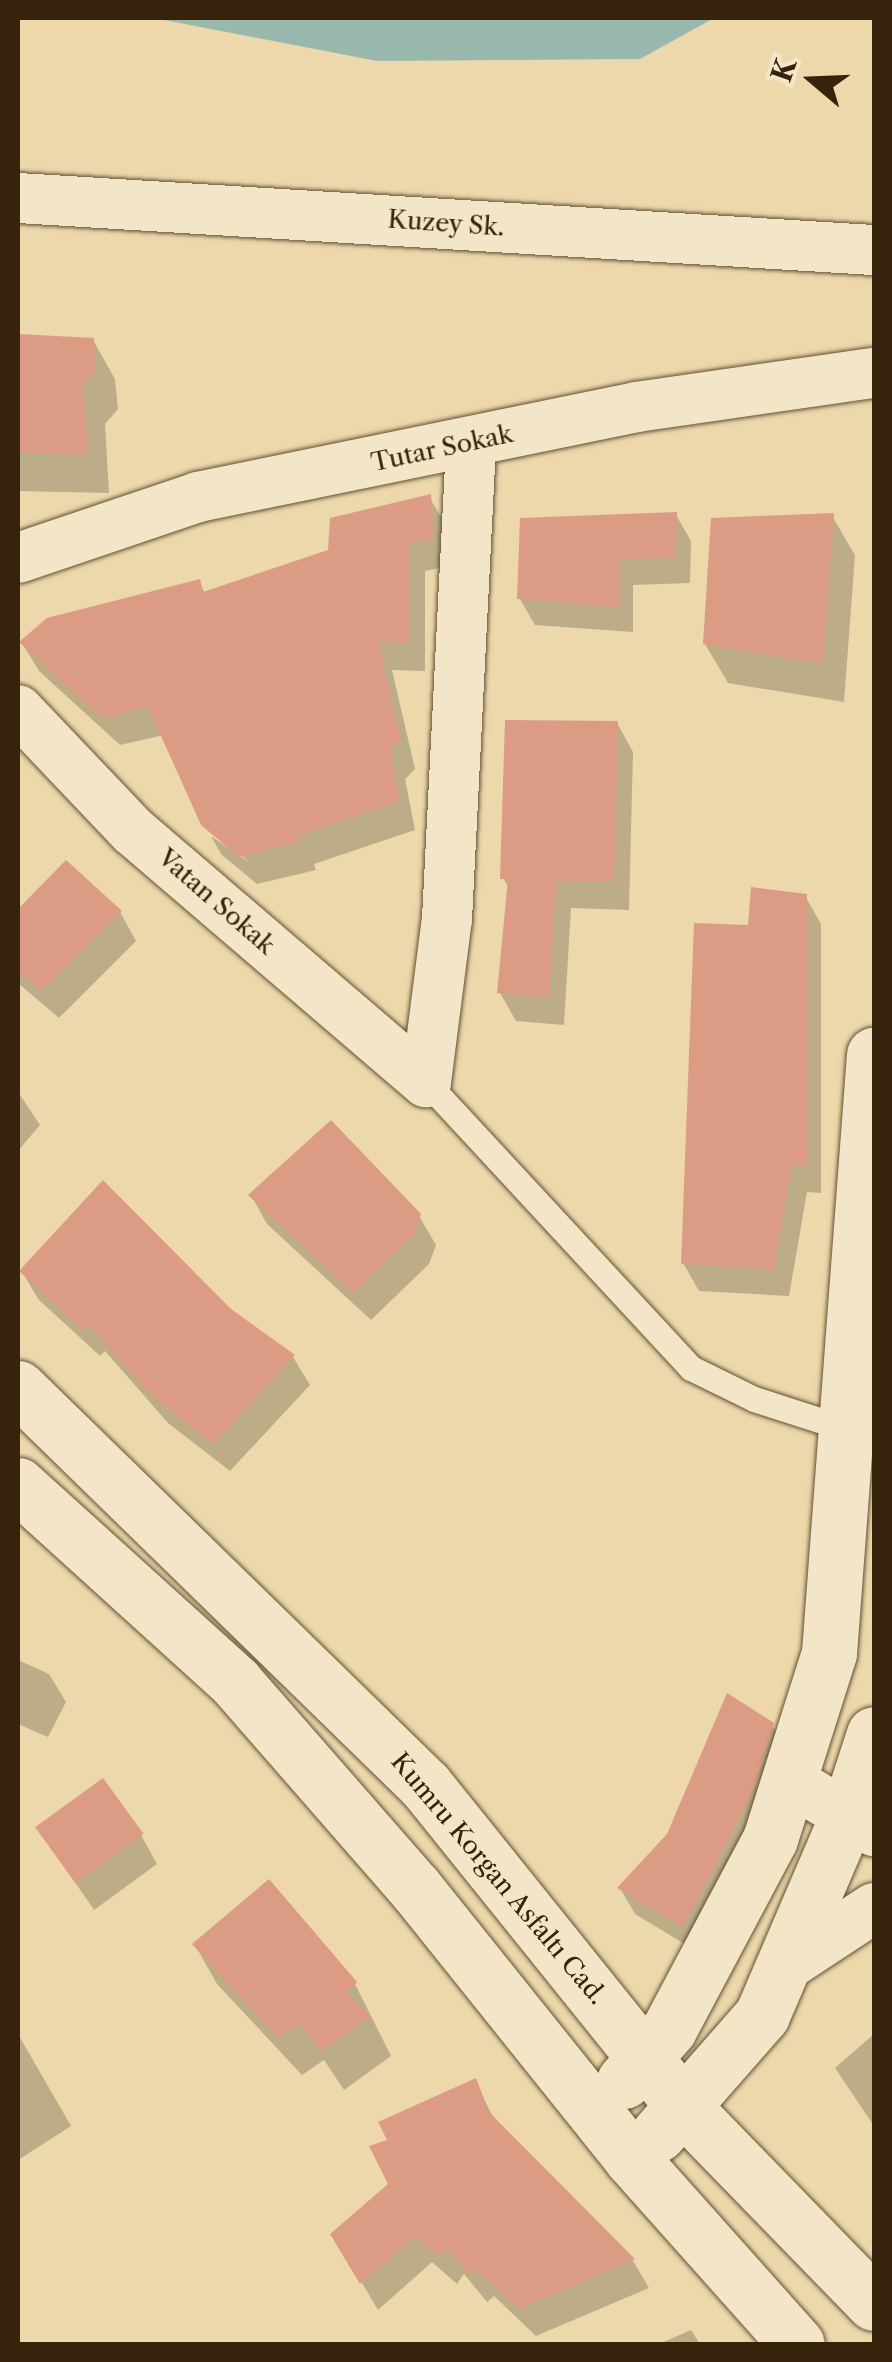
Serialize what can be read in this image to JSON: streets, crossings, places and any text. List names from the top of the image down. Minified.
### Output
{"streets":{"main road":["Kumru Korgan Asfaltı Cad."],"street":["Kuzey Sk.","Tutar Sokak","Vatan Sokak"]},"north":"left"}
